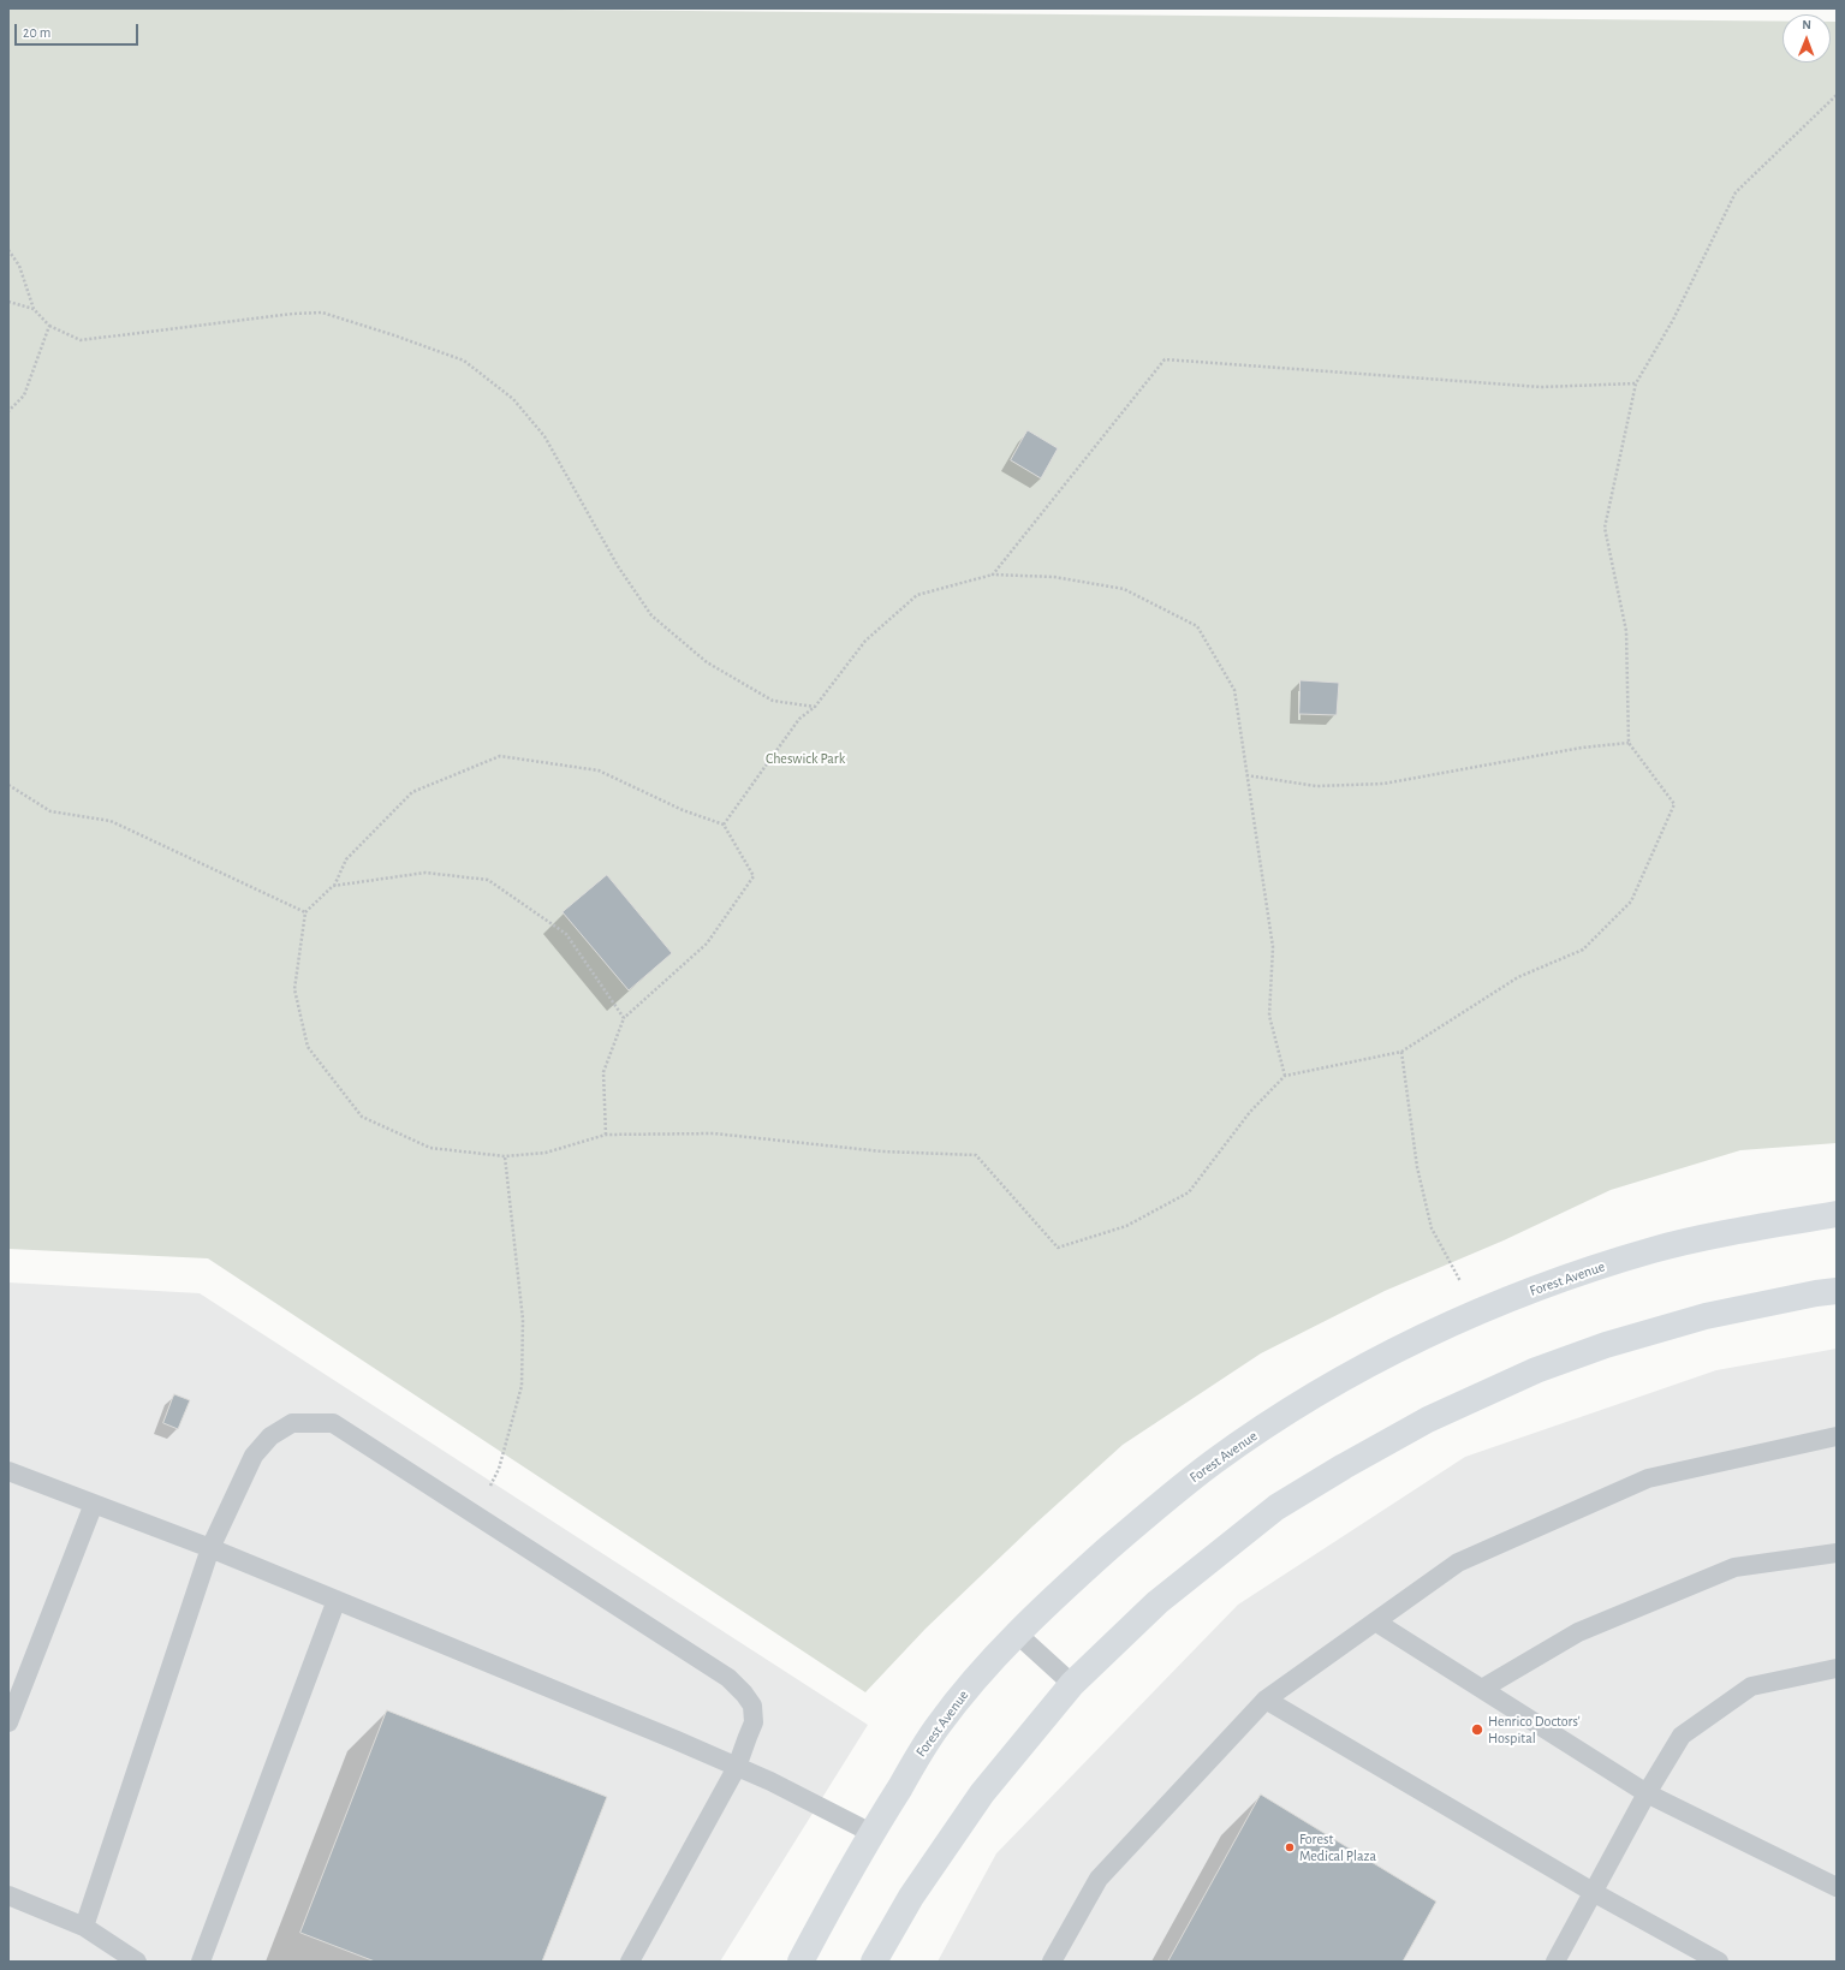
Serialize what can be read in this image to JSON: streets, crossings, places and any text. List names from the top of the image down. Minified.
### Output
{"streets":{"main road":["Forest Avenue"]},"parks":["Cheswick Park"],"places":["Henrico Doctors' Hospital","Forest Medical Plaza"],"scale_bar":"20 m","north":"top"}
